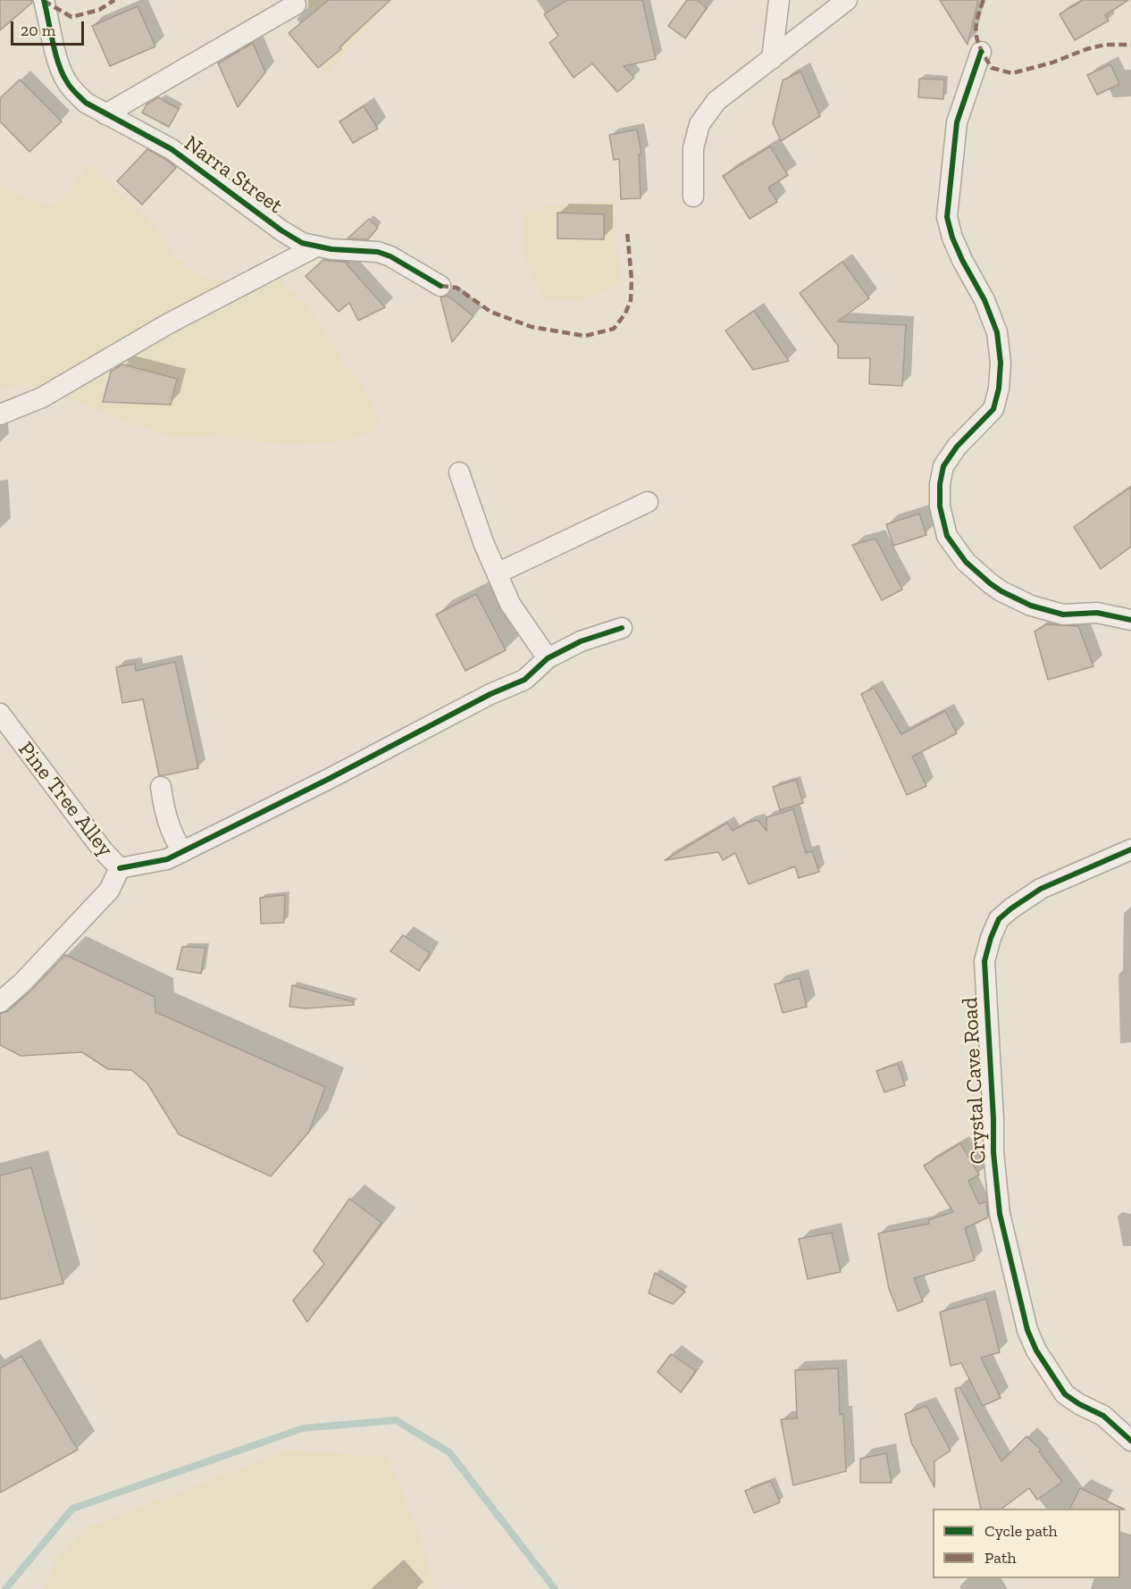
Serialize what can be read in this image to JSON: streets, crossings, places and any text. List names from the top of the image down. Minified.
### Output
{"streets":{"street":["Narra Street","Pine Tree Alley","Crystal Cave Road"]},"legend":["Cycle path","Path"],"scale_bar":"20 m"}
